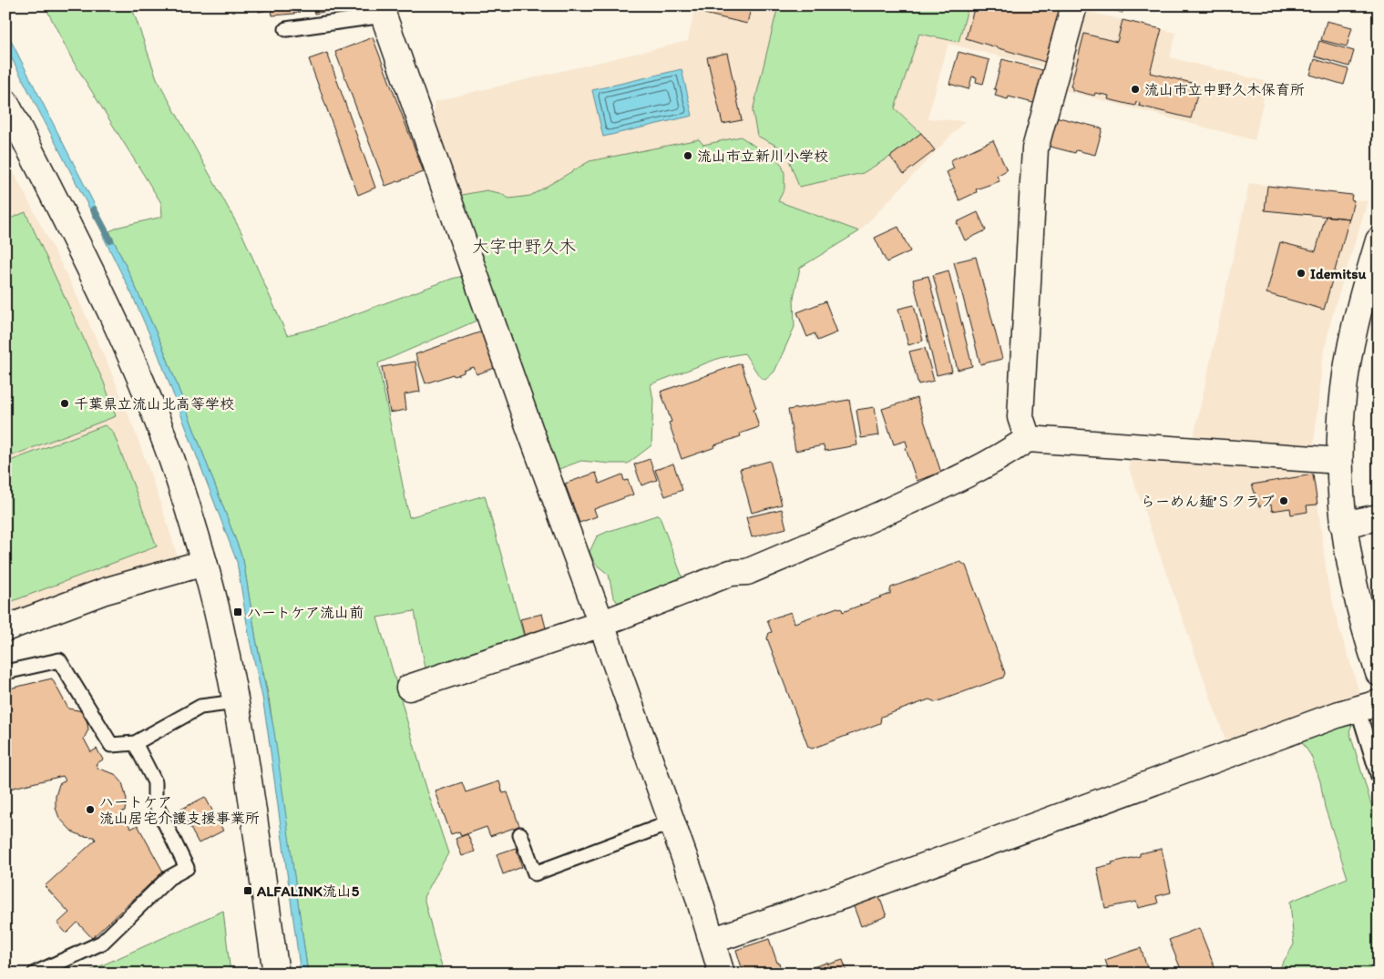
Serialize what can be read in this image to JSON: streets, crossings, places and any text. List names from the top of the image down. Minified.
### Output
{"districts":["大字中野久木"],"places":{"other":["流山市立中野久木保育所","流山市立新川小学校","Idemitsu","千葉県立流山北高等学校","らーめん麺’Ｓクラブ","ハートケア 流山居宅介護支援事業所"],"transit":["ハートケア流山前","ALFALINK流山5"]}}
